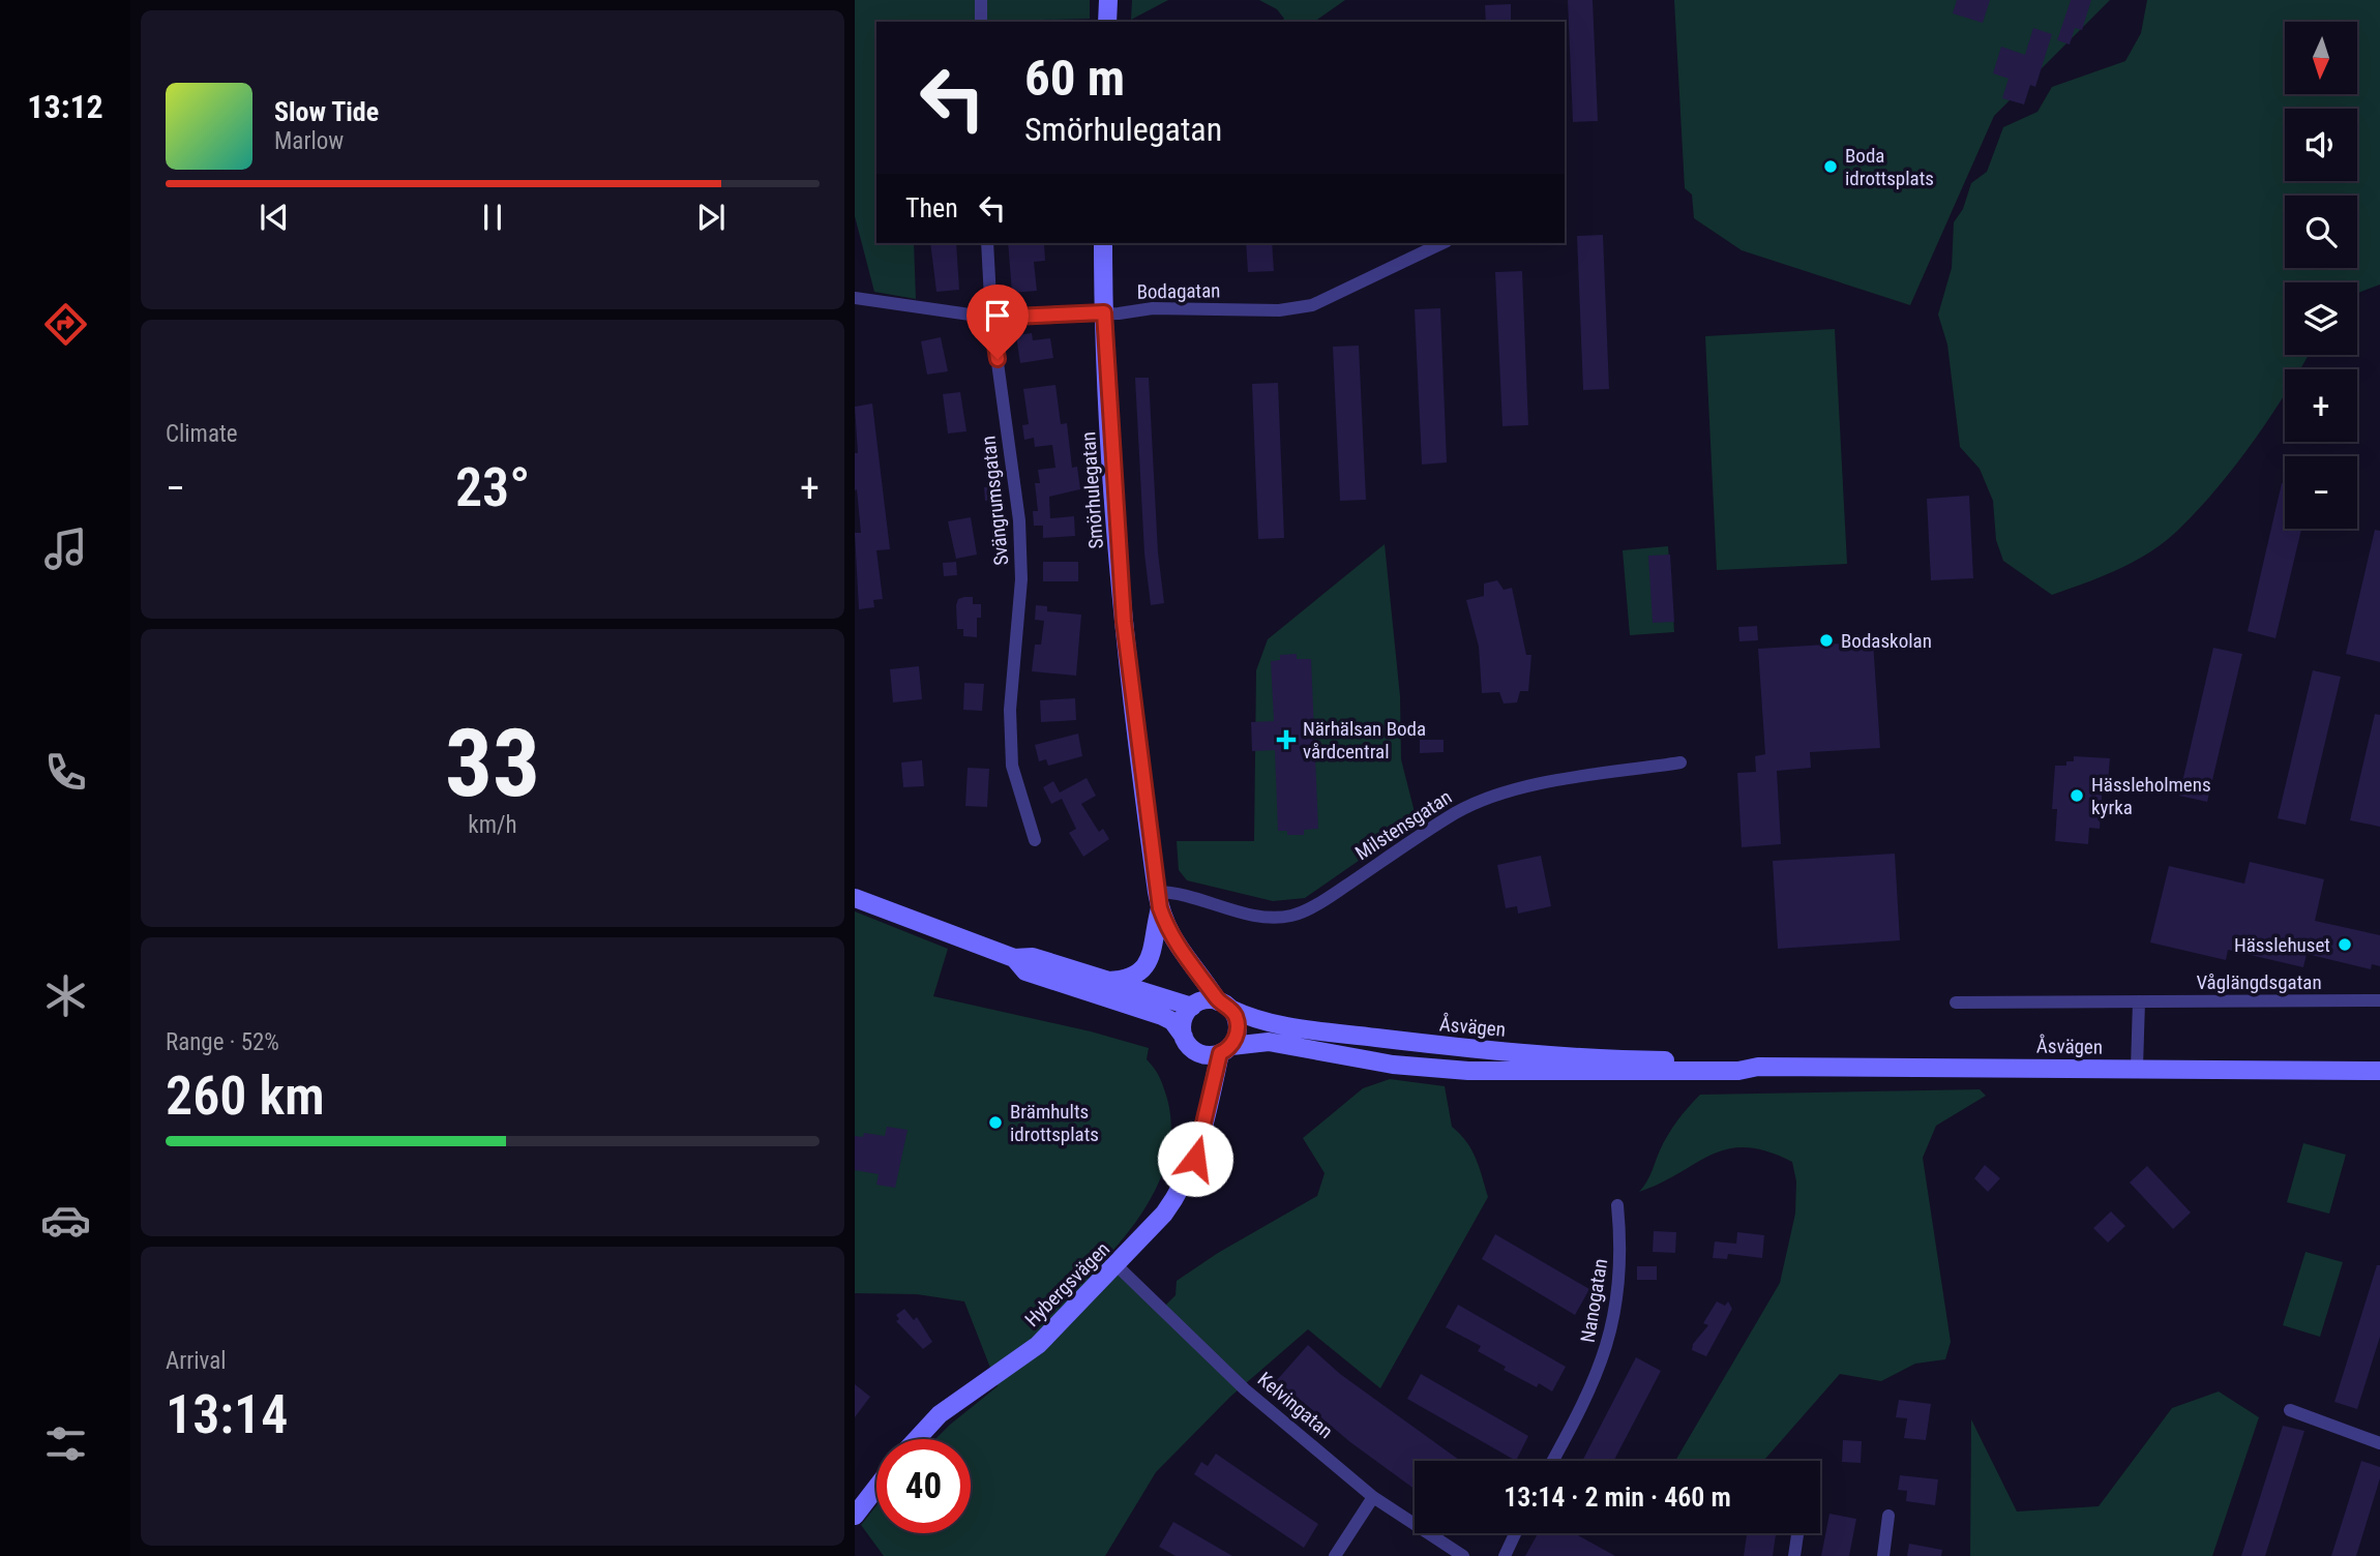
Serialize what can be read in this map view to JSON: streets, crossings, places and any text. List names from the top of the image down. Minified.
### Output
{"streets":{"street":["Bodagatan","Smörhulegatan","Svängrumsgatan","Milstensgatan","Våglängdsgatan","Åsvägen","Hybergsvägen","Nanogatan","Kelvingatan"]},"crossings":[["Bodagatan","Smörhulegatan"],["Bodagatan","Svängrumsgatan"],["Smörhulegatan","Milstensgatan"],["Smörhulegatan","Åsvägen"],["Smörhulegatan","Hybergsvägen"],["Åsvägen","Hybergsvägen"],["Hybergsvägen","Kelvingatan"]],"places":{"other":["Boda idrottsplats","Bodaskolan","Hässleholmens kyrka","Hässlehuset","Brämhults idrottsplats"],"health":["Närhälsan Boda vårdcentral"]},"north":"bottom","page":{"tabs":"13:12","map_buttons":["+","−"],"turn":["60 m","Smörhulegatan"],"song":["Slow Tide","Marlow"],"then":"Then","tile":["Climate",["33","km/h"],["Range · 52%","260 km"],["Arrival","13:14"]],"heat":["−","23°","+"],"limit":"40","trip":"13:14 · 2 min · 460 m"}}
